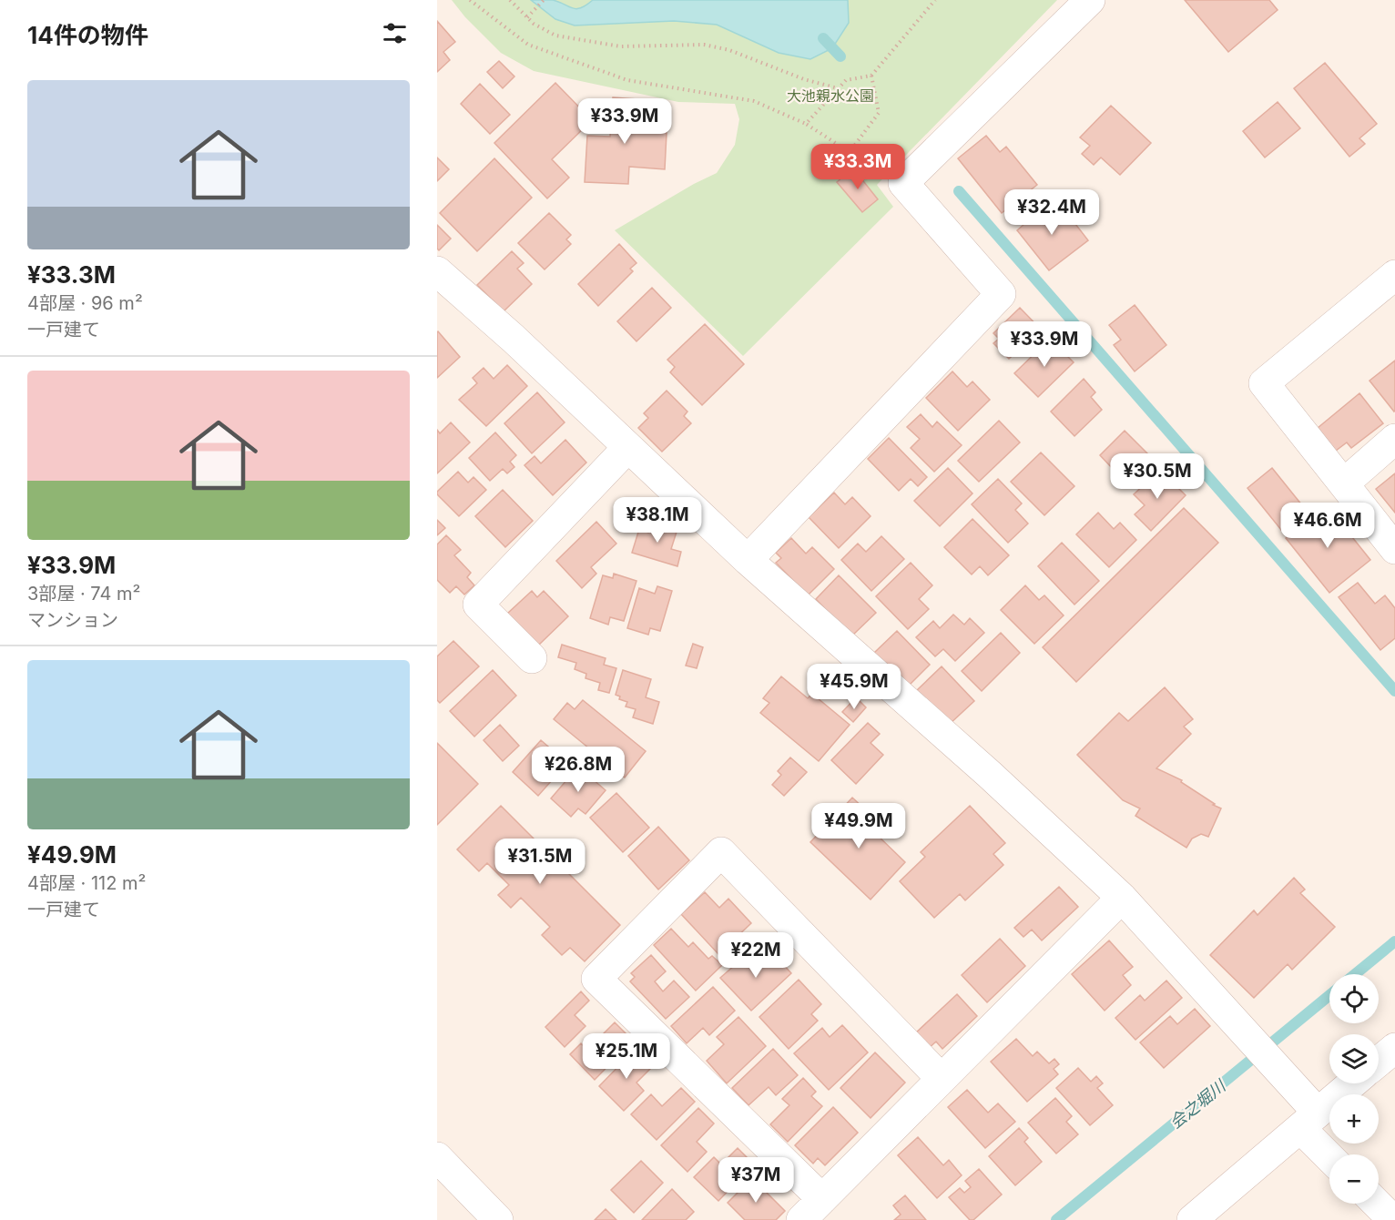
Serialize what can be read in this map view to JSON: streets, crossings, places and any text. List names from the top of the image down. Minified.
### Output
{"water":["会之堀川"],"parks":["大池親水公園"],"page":{"heading":"14件の物件","list":[{"name":"¥33.3M","note":"4部屋 · 96 m² · 一戸建て"},{"name":"¥33.9M","note":"3部屋 · 74 m² · マンション"},{"name":"¥49.9M","note":"4部屋 · 112 m² · 一戸建て"}],"price":["¥33.9M","¥33.3M","¥32.4M","¥33.9M","¥30.5M","¥38.1M","¥46.6M","¥45.9M","¥26.8M","¥49.9M","¥31.5M","¥22M","¥25.1M","¥37M"],"map_buttons":["+","−"]}}
